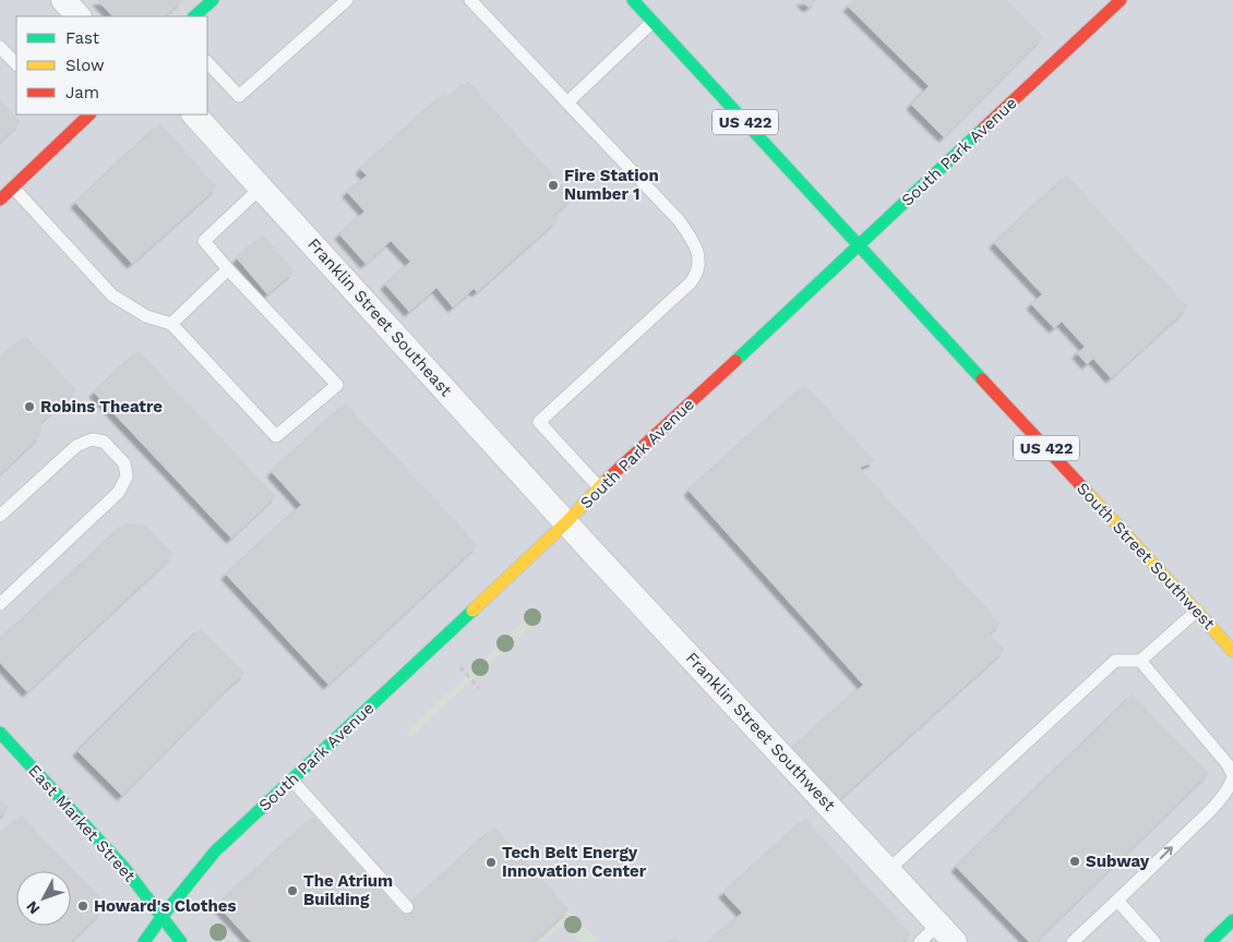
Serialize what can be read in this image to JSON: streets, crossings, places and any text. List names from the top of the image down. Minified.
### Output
{"streets":{"street":["US 422","South Park Avenue","Franklin Street Southeast","South Street Southwest","Franklin Street Southwest","East Market Street"]},"crossings":[["US 422","South Park Avenue"],["US 422","South Street Southwest"],["South Park Avenue","Franklin Street Southeast"],["South Park Avenue","South Street Southwest"],["South Park Avenue","Franklin Street Southwest"],["South Park Avenue","East Market Street"],["Franklin Street Southeast","Franklin Street Southwest"]],"places":["Fire Station Number 1","Robins Theatre","Subway","Tech Belt Energy Innovation Center","The Atrium Building","Howard's Clothes"],"legend":["Fast","Slow","Jam"],"north":"bottom left"}
